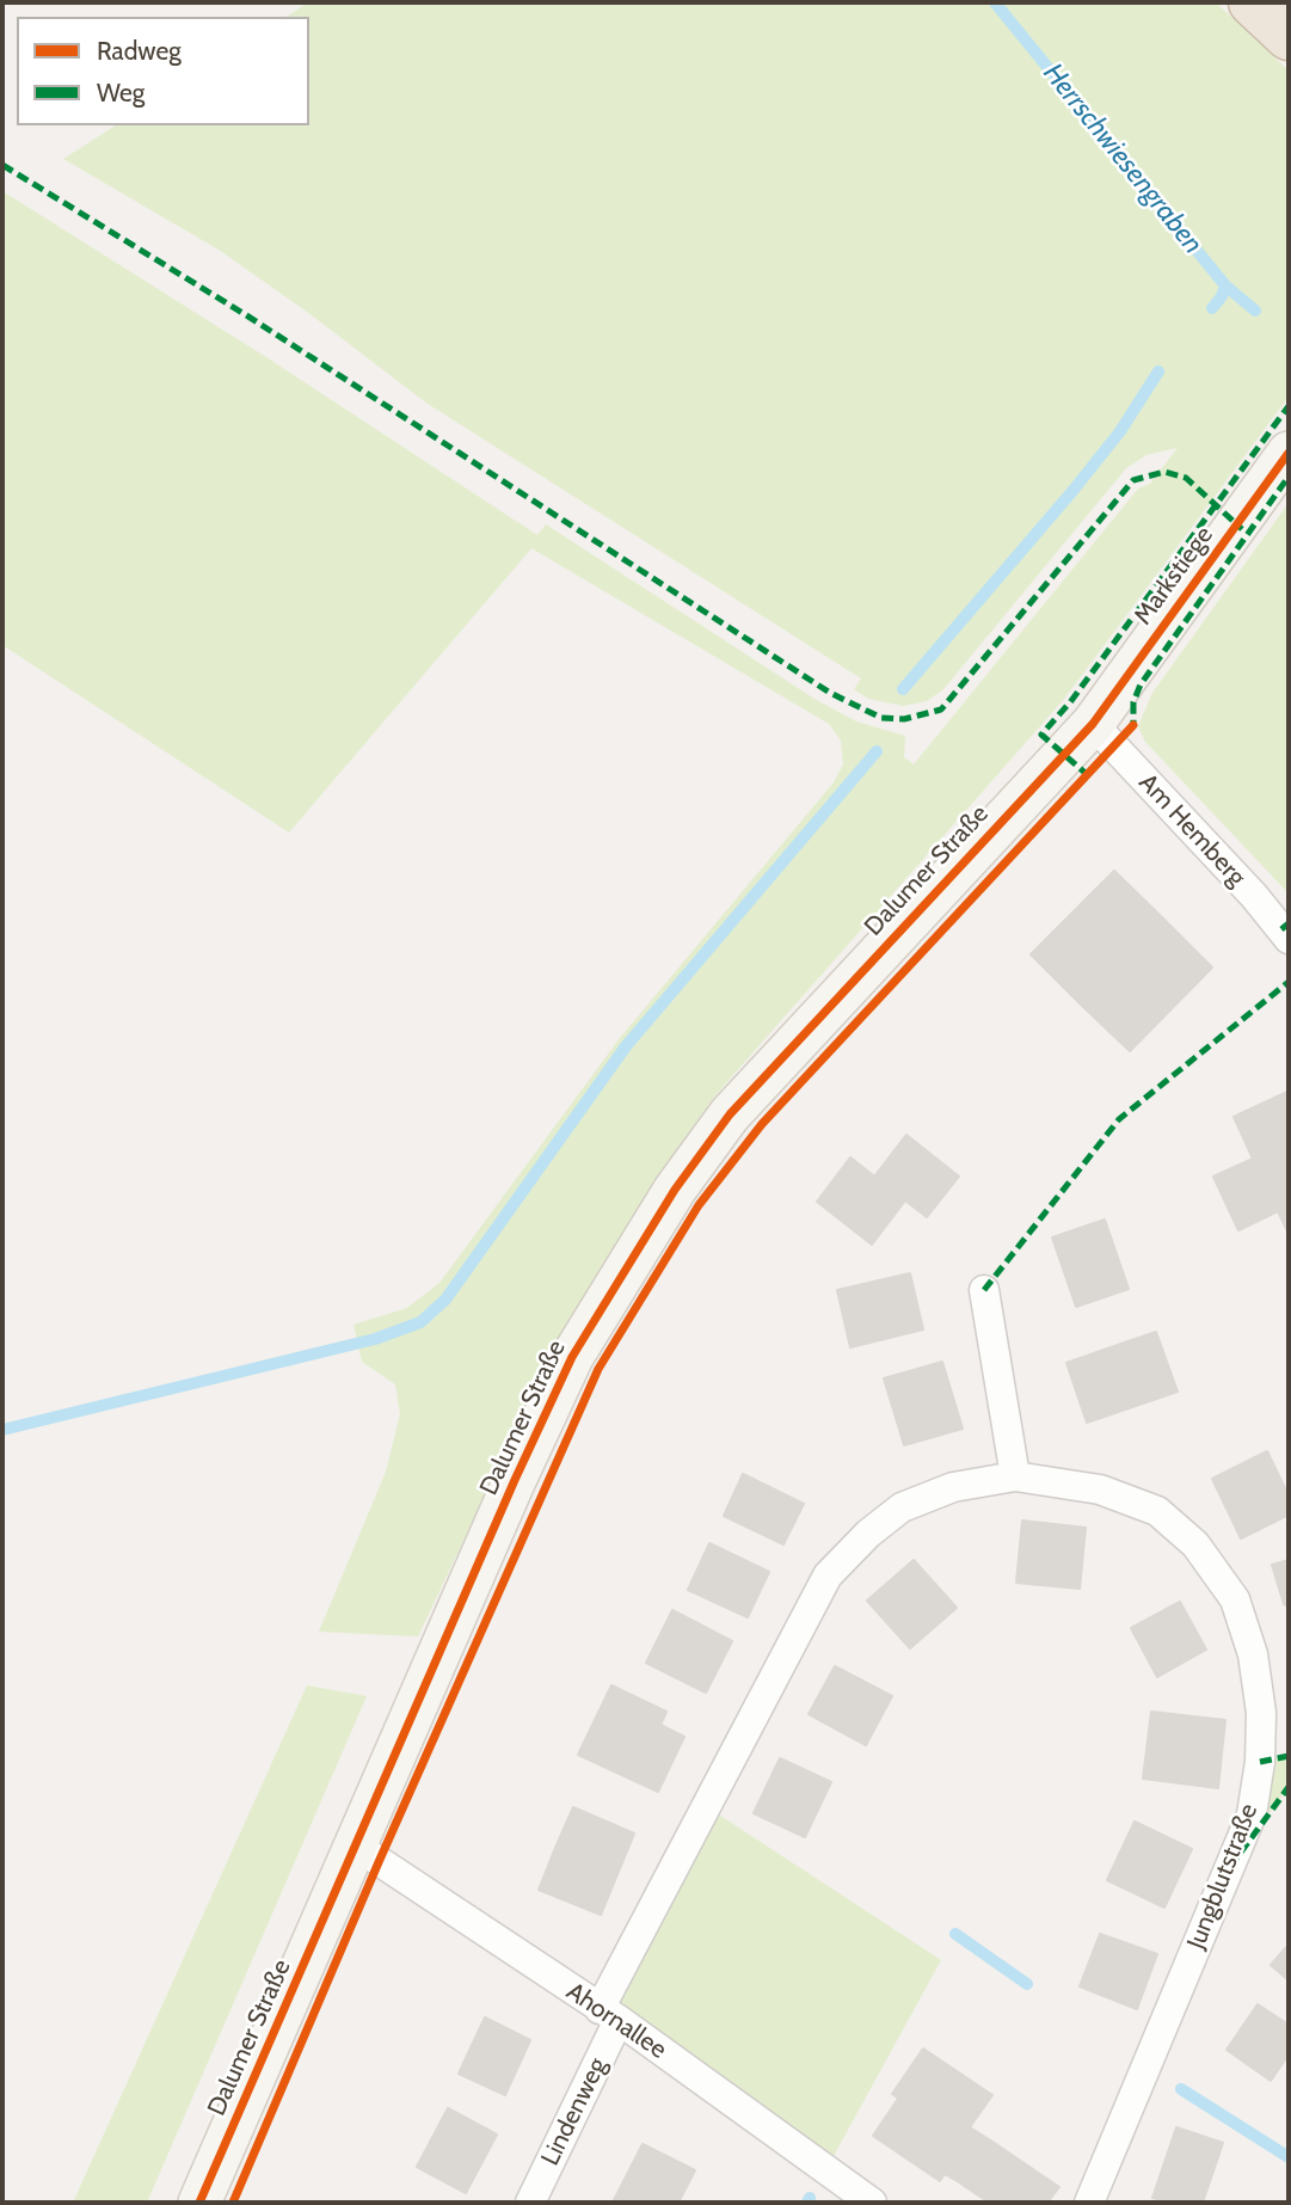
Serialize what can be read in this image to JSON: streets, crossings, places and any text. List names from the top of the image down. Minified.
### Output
{"streets":{"street":["Markstiege","Am Hemberg","Dalumer Straße","Jungblutstraße","Ahornallee","Lindenweg"]},"crossings":[["Markstiege","Am Hemberg"],["Markstiege","Dalumer Straße"],["Am Hemberg","Dalumer Straße"],["Dalumer Straße","Ahornallee"],["Jungblutstraße","Ahornallee"],["Jungblutstraße","Lindenweg"],["Ahornallee","Lindenweg"]],"water":["Herrschwiesengraben"],"legend":["Radweg","Weg"]}
